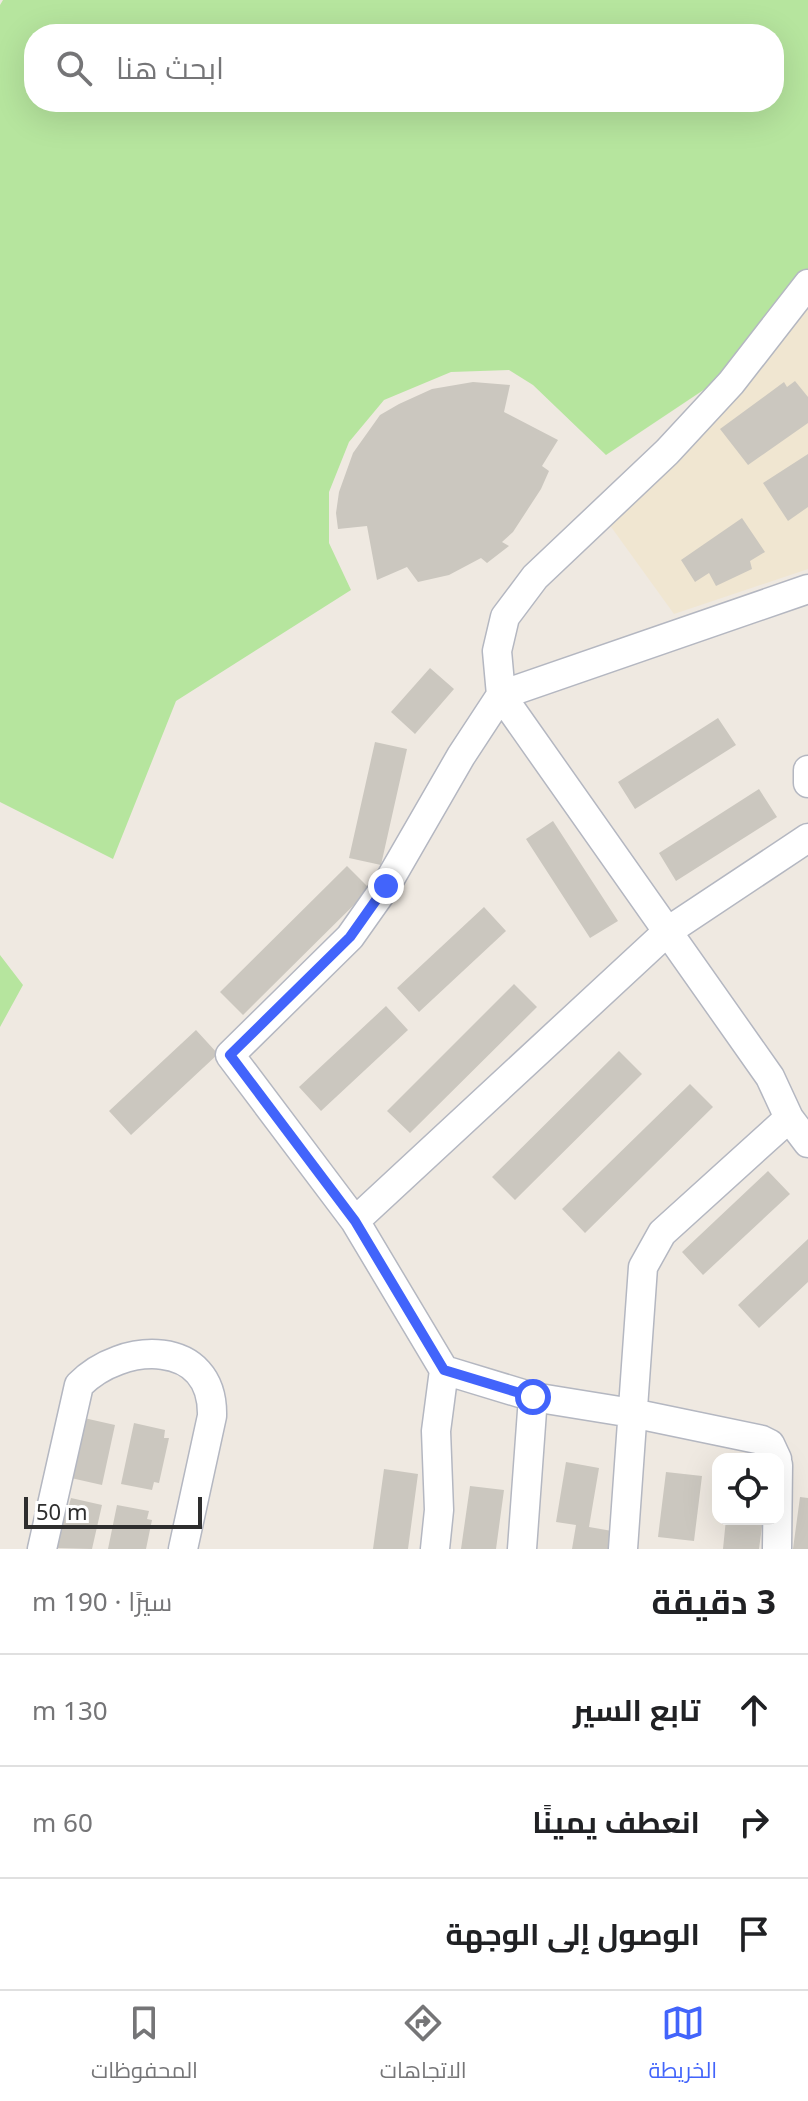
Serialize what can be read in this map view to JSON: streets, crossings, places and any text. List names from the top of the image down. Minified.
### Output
{"scale_bar":"50 m","page":{"search":"ابحث هنا","scale":"50 m","heading":["3 دقيقة","سيرًا · 190 m"],"list":[["تابع السير","130 m"],["انعطف يمينًا","60 m"],"الوصول إلى الوجهة"],"nav":["الخريطة","الاتجاهات","المحفوظات"]}}
